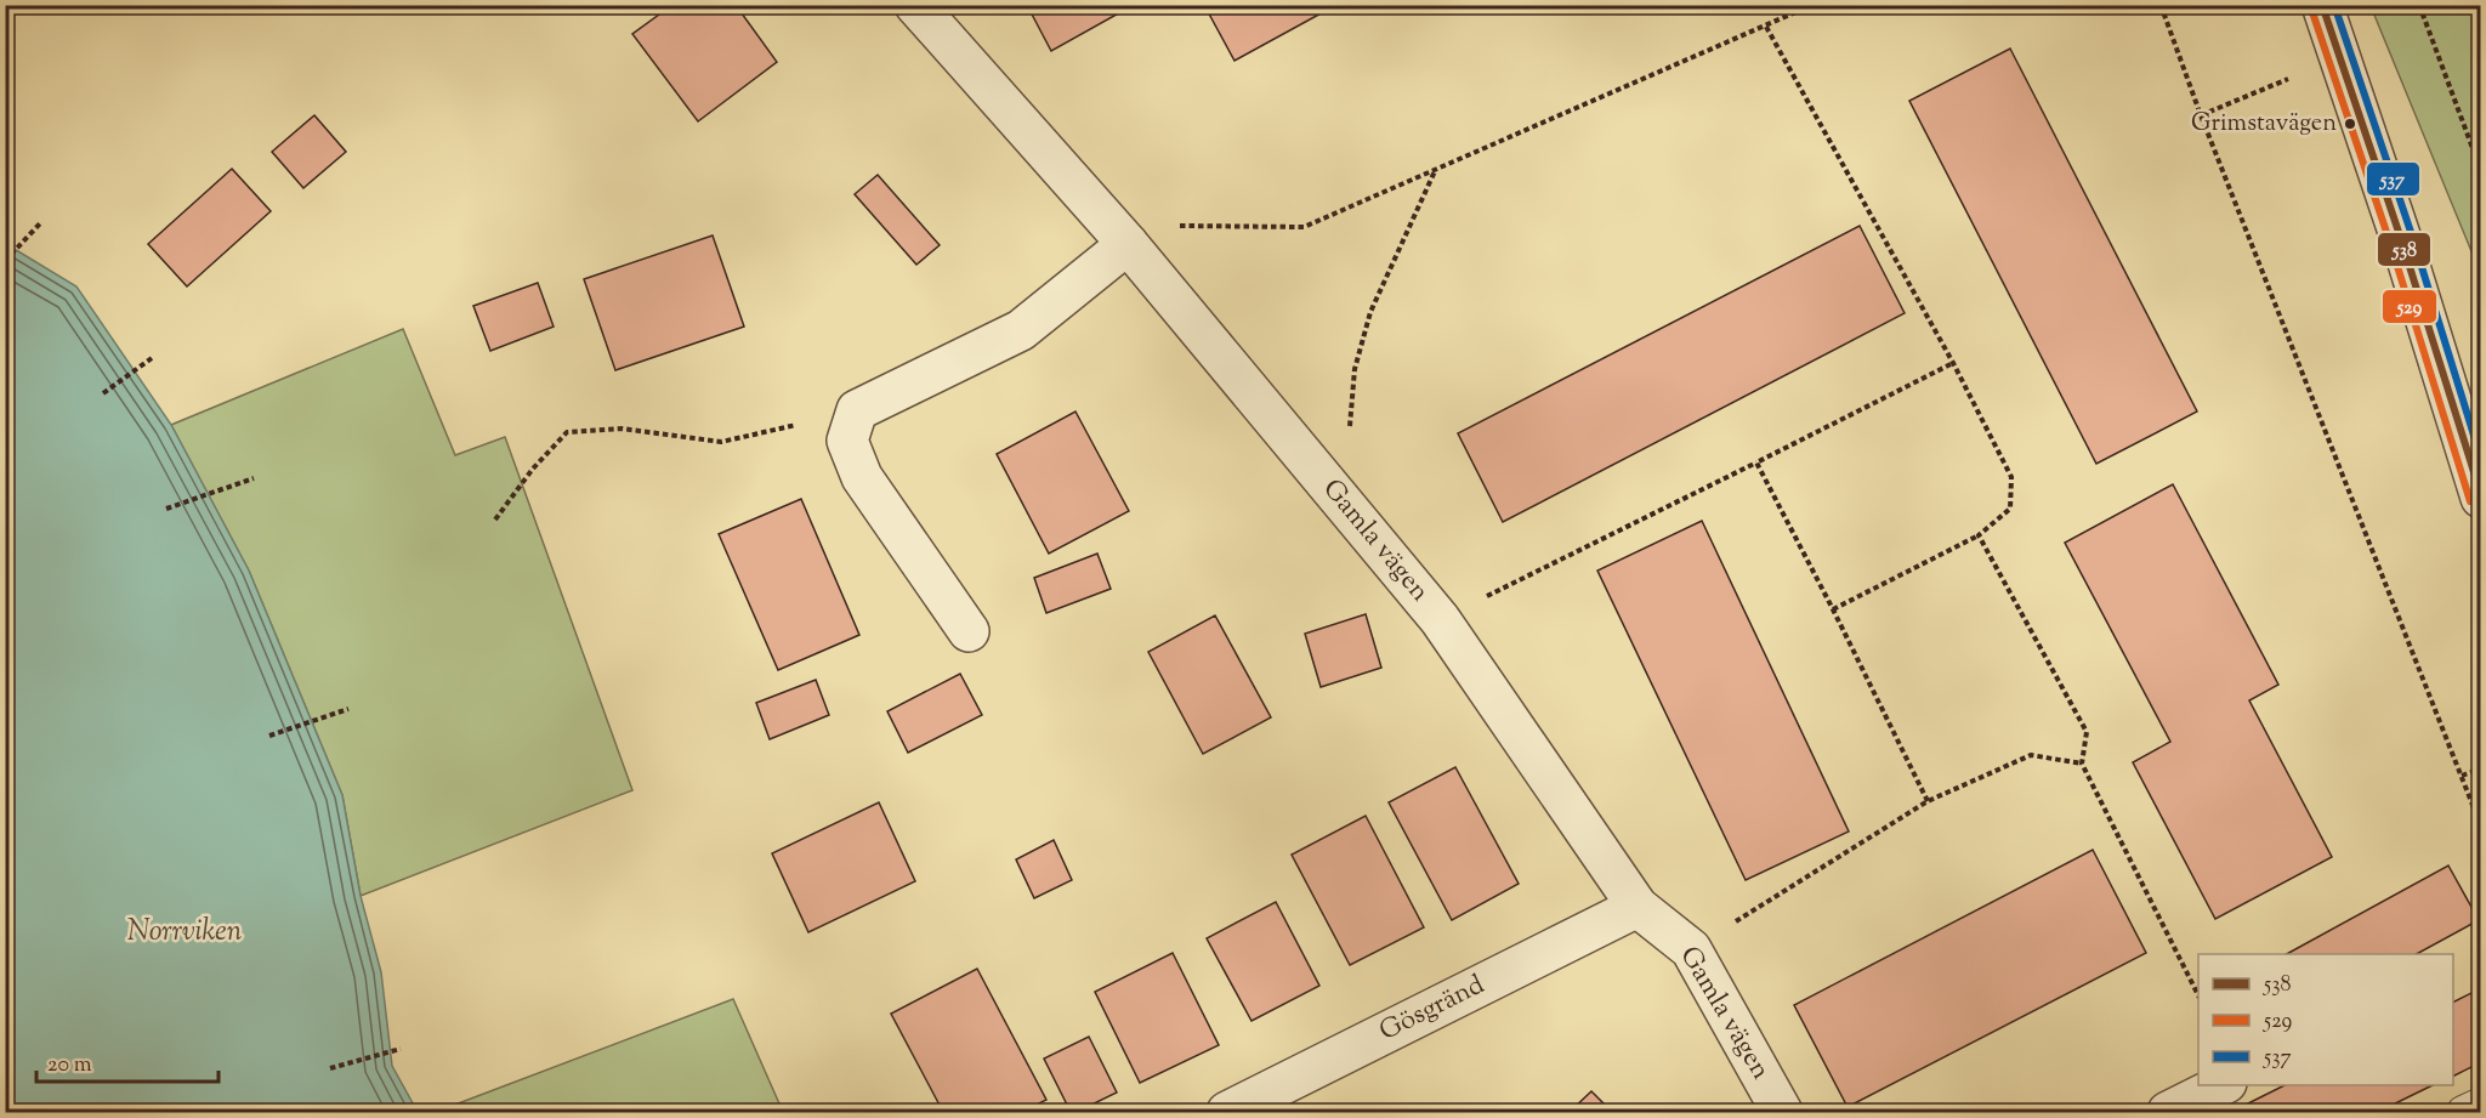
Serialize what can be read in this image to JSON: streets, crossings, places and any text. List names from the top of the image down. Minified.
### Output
{"streets":{"street":["Gamla vägen","Gösgränd"]},"crossings":[["Gamla vägen","Gösgränd"]],"water":["Norrviken"],"places":["Grimstavägen"],"lines":["transit line 538","transit line 537","transit line 529"],"legend":["538","529","537"],"scale_bar":"20 m"}
